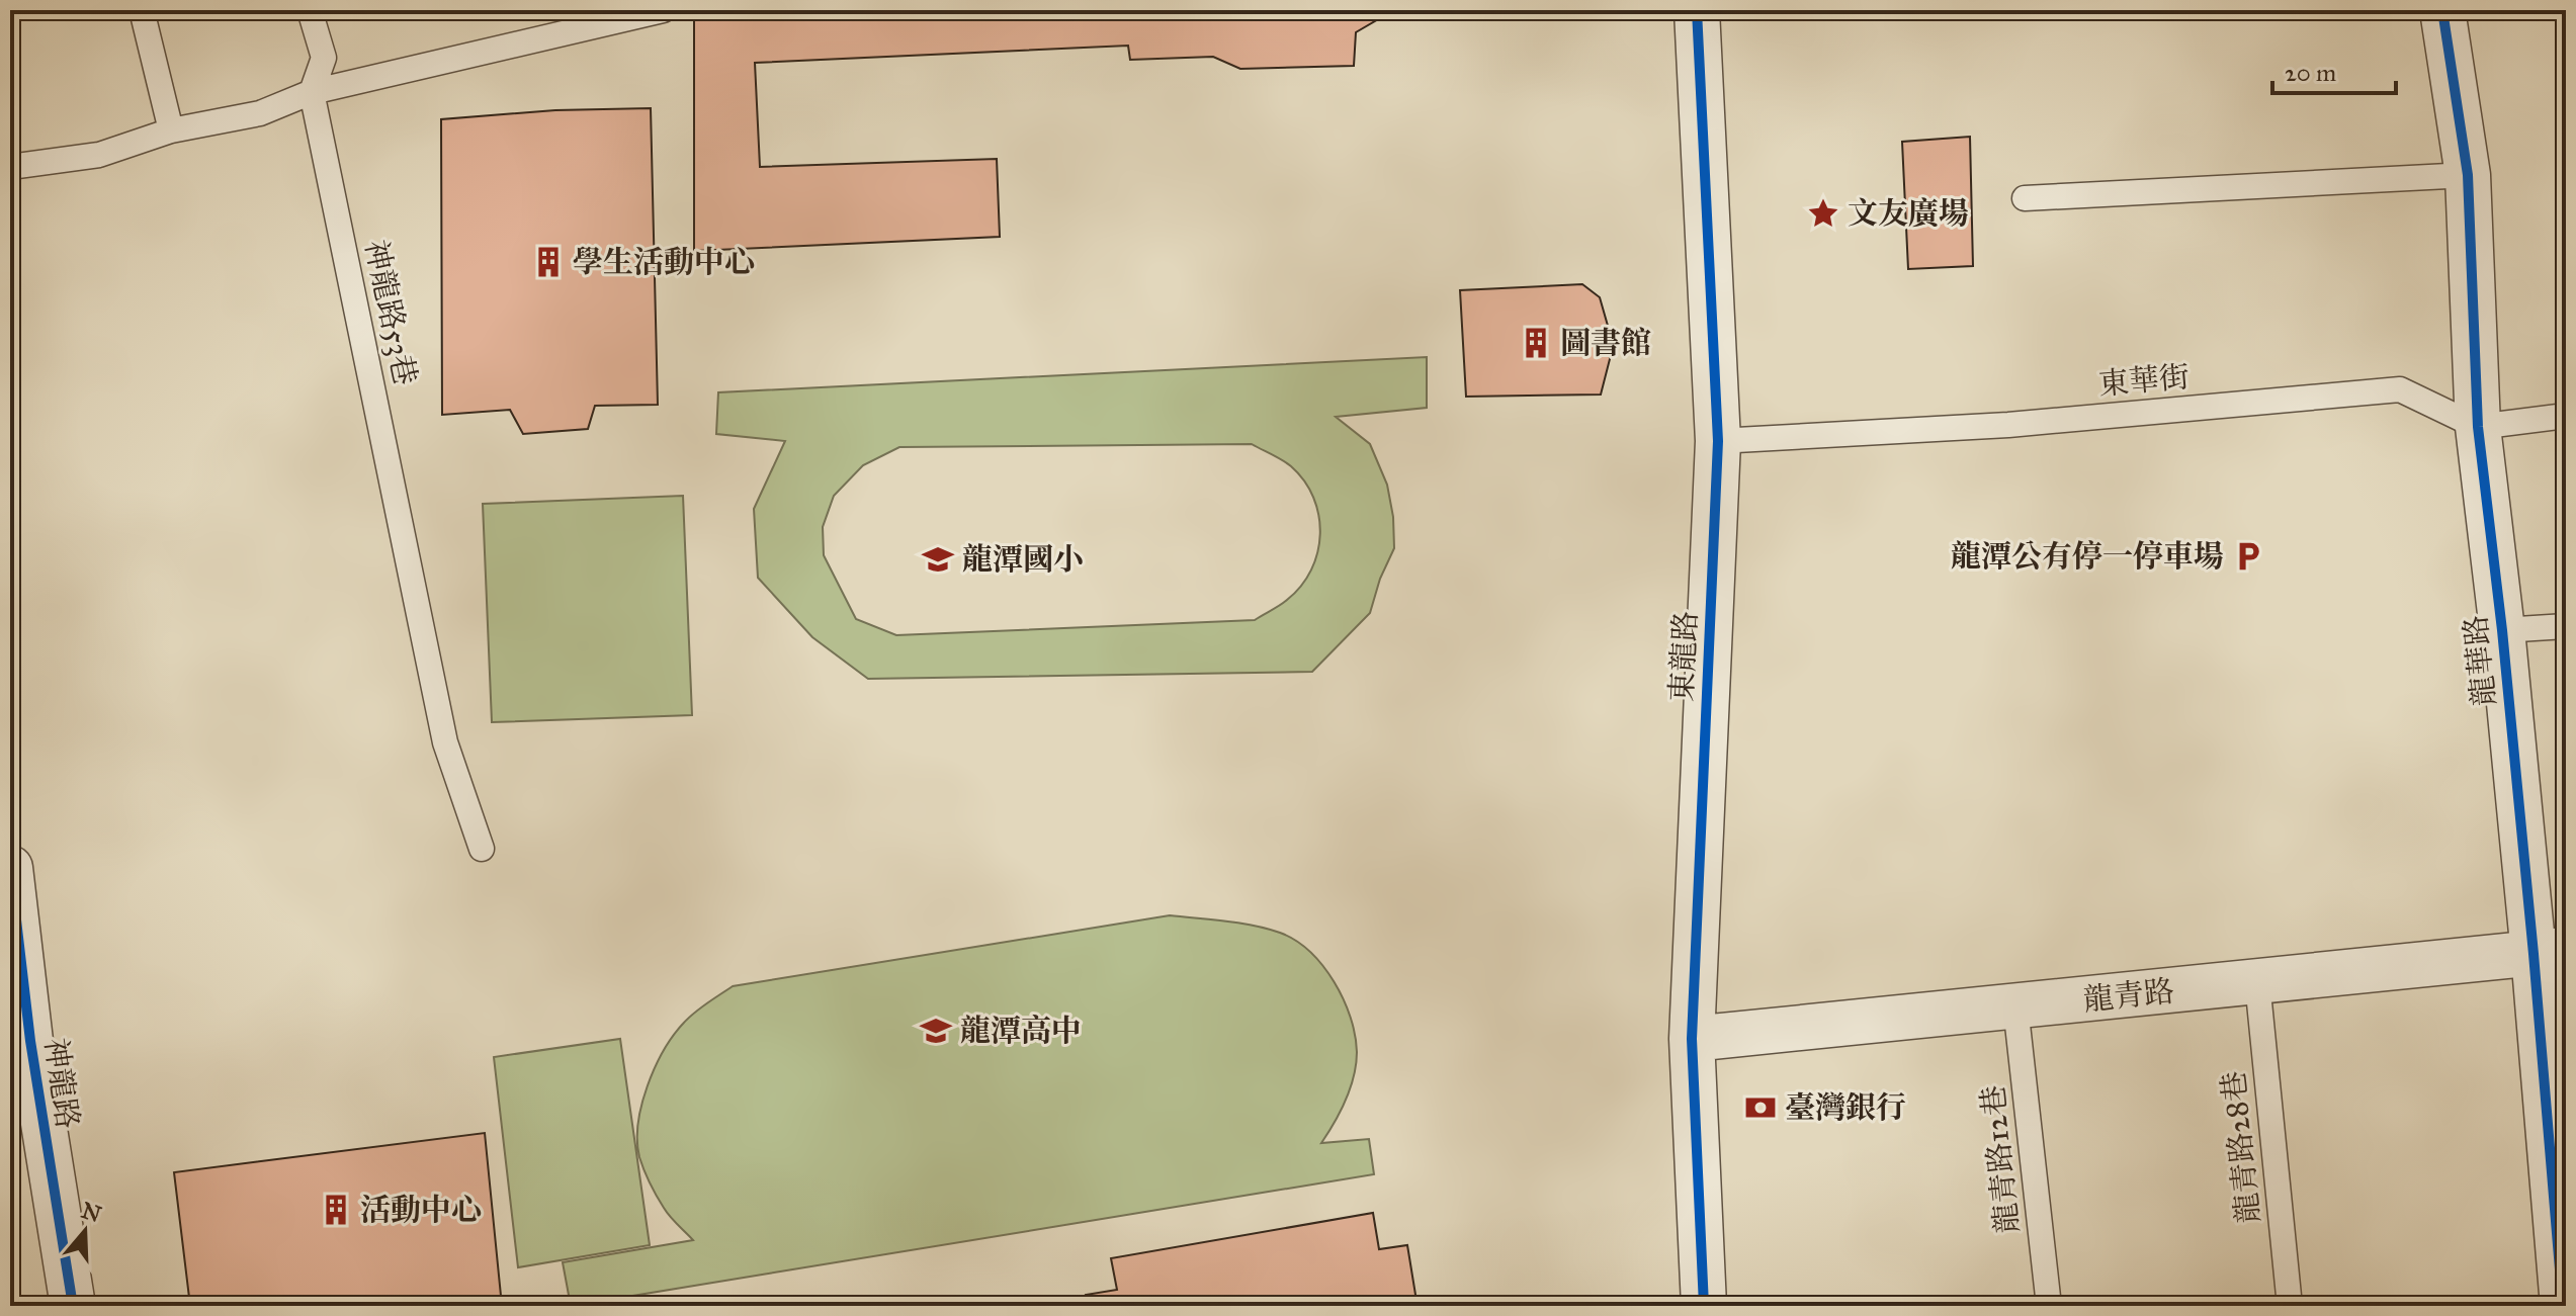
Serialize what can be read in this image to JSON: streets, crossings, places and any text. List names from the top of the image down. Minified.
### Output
{"streets":{"street":["東龍路","龍華路","龍青路","神龍路"],"lane":["神龍路53巷","東華街","龍青路28巷","龍青路12巷"]},"crossings":[["東華街","東龍路"],["東華街","龍華路"],["東龍路","龍青路"],["龍華路","龍青路"],["龍青路","龍青路28巷"],["龍青路","龍青路12巷"]],"places":{"place":["文友廣場"],"building":["學生活動中心","圖書館","活動中心"],"parking":["龍潭公有停一停車場"],"school or university":["龍潭國小","龍潭高中"],"bank":["臺灣銀行"]},"scale_bar":"20 m","north":"top"}
